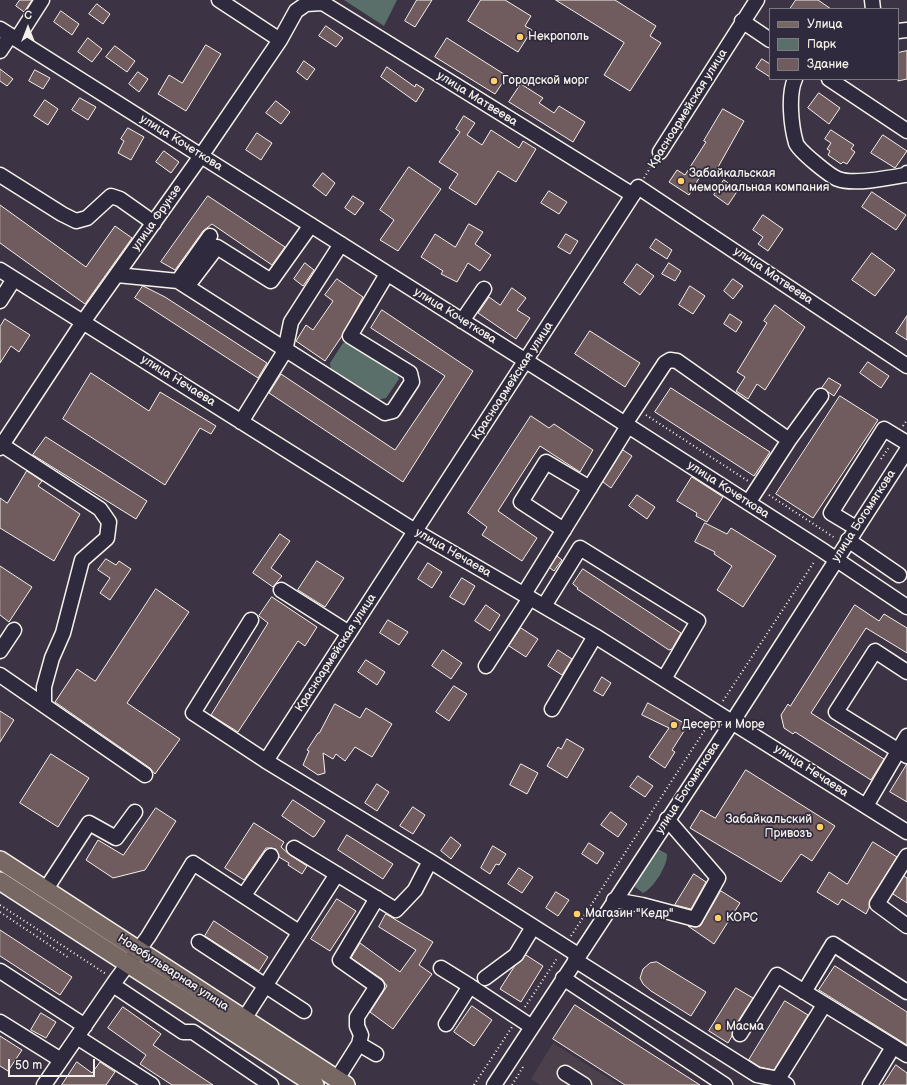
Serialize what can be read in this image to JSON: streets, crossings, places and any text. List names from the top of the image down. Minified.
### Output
{"streets":{"main road":["Новобульварная улица"],"street":["улица Матвеева","Красноармейская улица","улица Кочеткова","улица Фрунзе","улица Нечаева","улица Богомягкова"]},"crossings":[["улица Матвеева","Красноармейская улица"],["улица Матвеева","улица Фрунзе"],["Красноармейская улица","улица Кочеткова"],["Красноармейская улица","улица Нечаева"],["улица Кочеткова","улица Фрунзе"],["улица Кочеткова","улица Богомягкова"],["улица Фрунзе","улица Нечаева"],["улица Нечаева","улица Богомягкова"]],"places":["Некрополь","Городской морг","Забайкальская мемориальная компания","Десерт и Море","Забайкальский Привозъ","Магазин \"Кедр\"","КОРС","Масма"],"legend":["Улица","Парк","Здание"],"scale_bar":"50 m","north":"top"}
